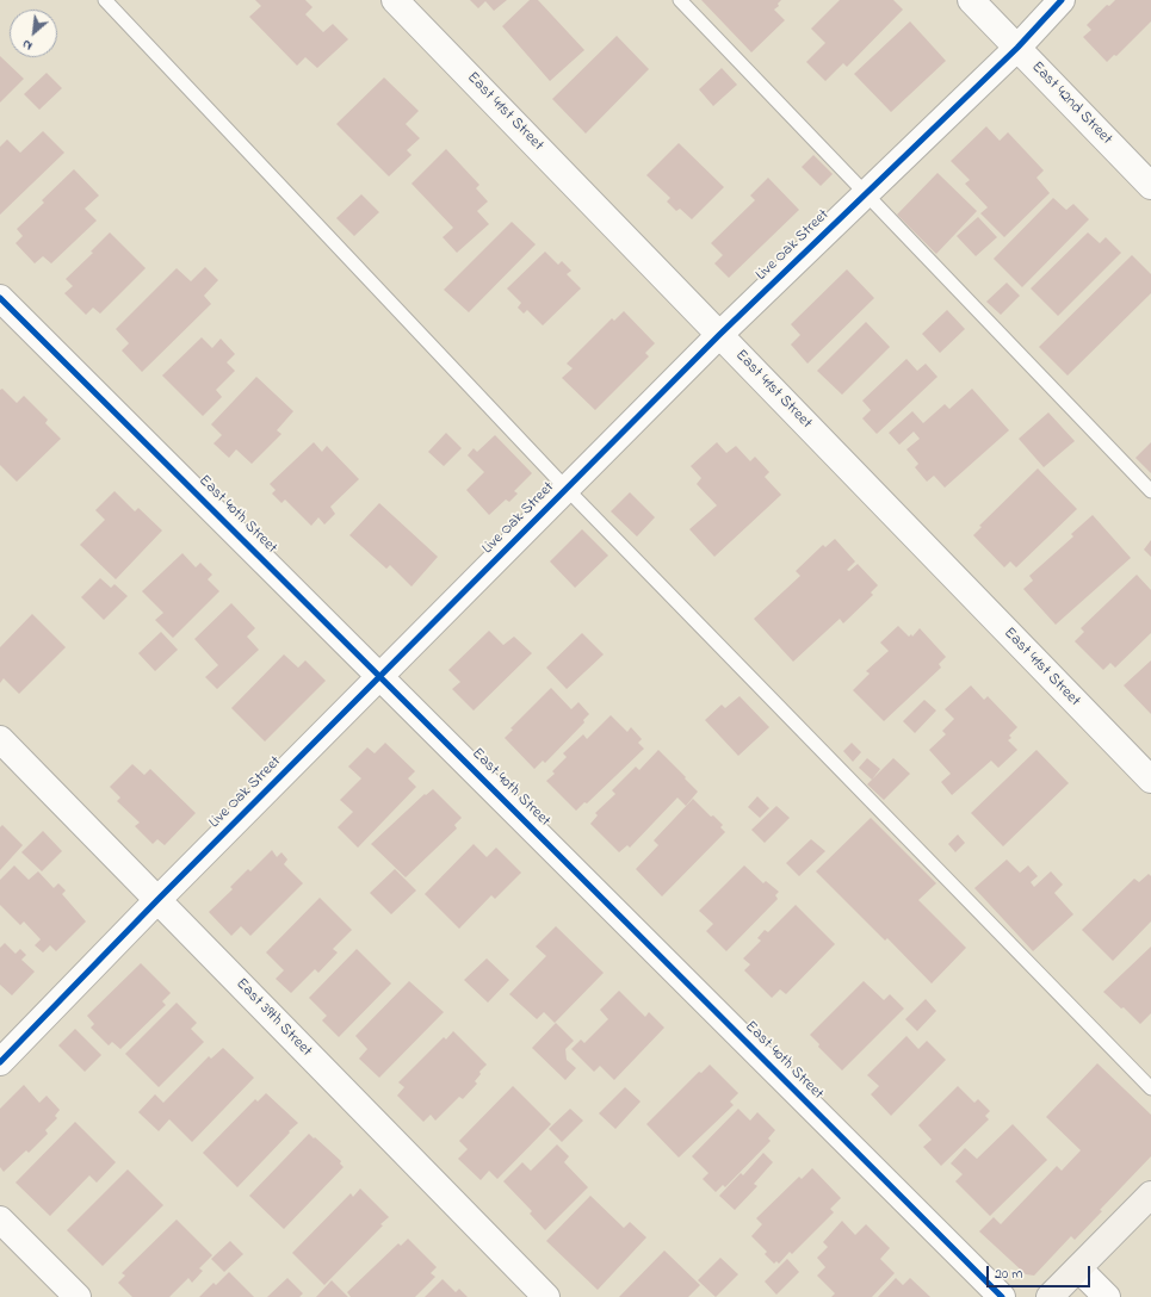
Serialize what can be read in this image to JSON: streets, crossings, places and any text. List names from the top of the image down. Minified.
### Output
{"streets":{"street":["East 42nd Street","East 41st Street","Live Oak Street","East 40th Street","East 39th Street"]},"crossings":[["East 42nd Street","Live Oak Street"],["East 41st Street","Live Oak Street"],["Live Oak Street","East 40th Street"],["Live Oak Street","East 39th Street"]],"scale_bar":"20 m","north":"bottom left"}
